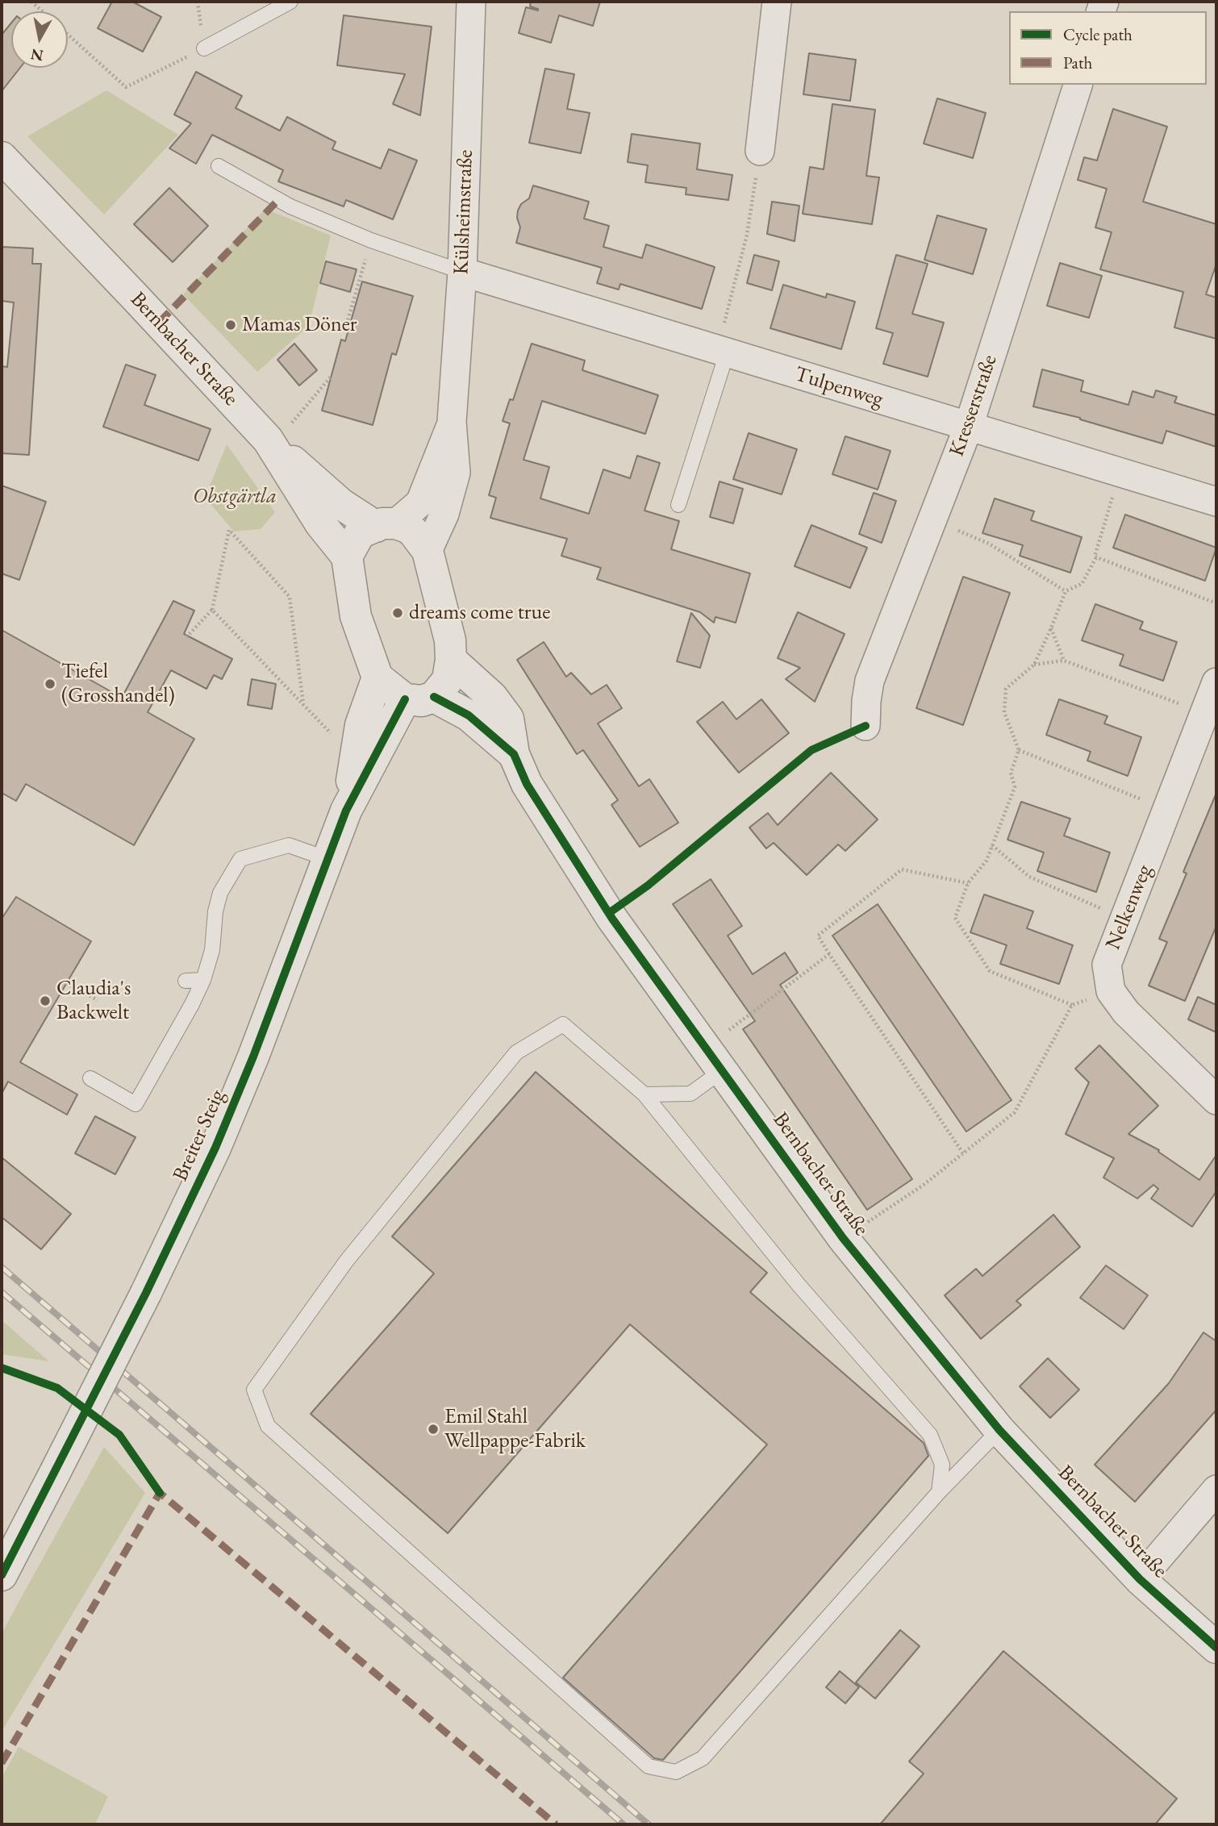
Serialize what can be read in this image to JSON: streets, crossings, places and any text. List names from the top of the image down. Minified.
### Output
{"streets":{"street":["Külsheimstraße","Bernbacher Straße","Tulpenweg","Kresserstraße","Nelkenweg","Breiter Steig"]},"crossings":[["Külsheimstraße","Tulpenweg"],["Bernbacher Straße","Breiter Steig"],["Tulpenweg","Kresserstraße"]],"parks":["Obstgärtla"],"places":["Mamas Döner","dreams come true","Tiefel (Grosshandel)","Claudia's Backwelt","Emil Stahl Wellpappe-Fabrik"],"legend":["Cycle path","Path"],"north":"bottom"}
